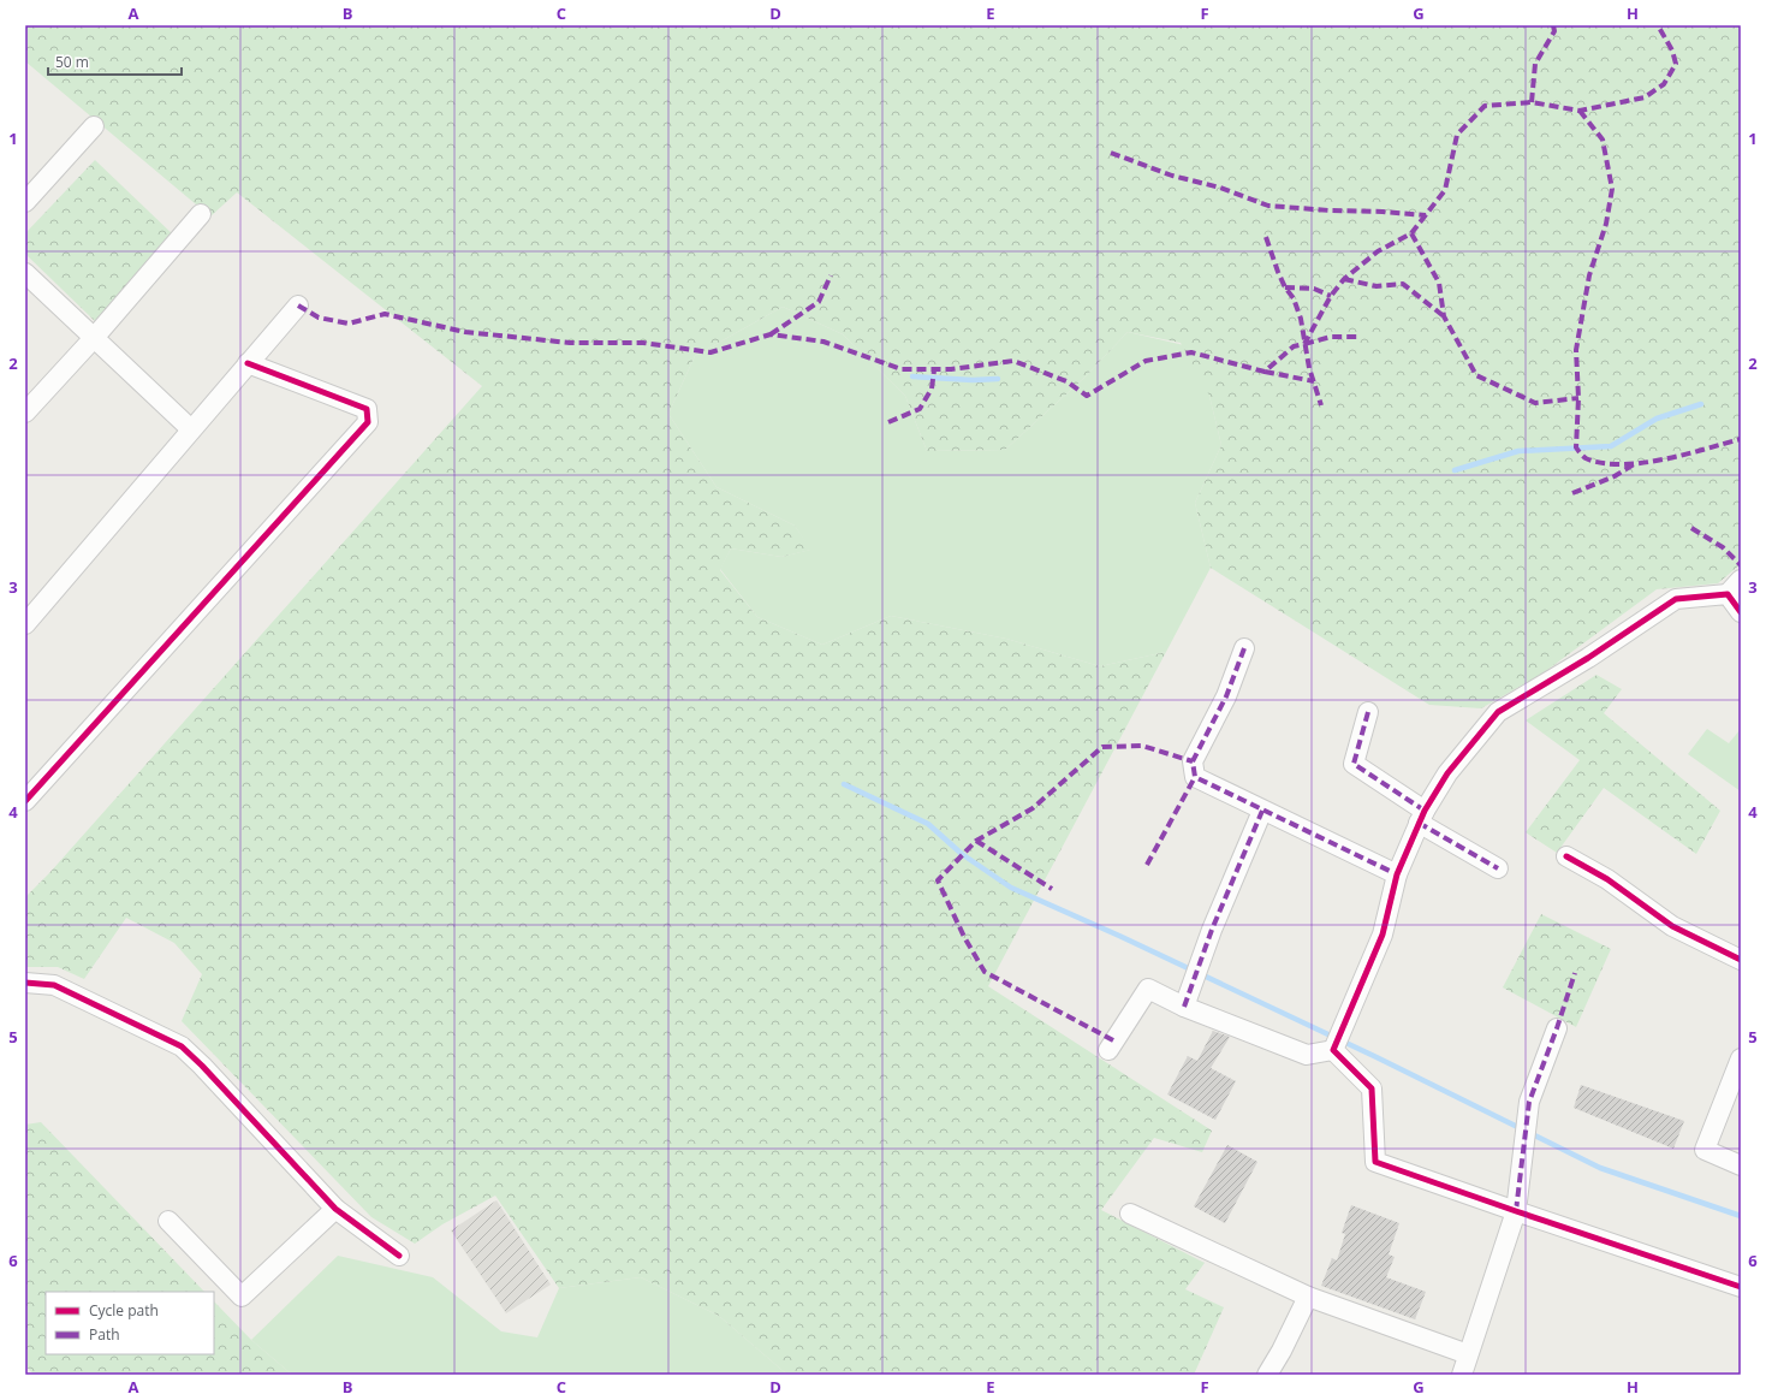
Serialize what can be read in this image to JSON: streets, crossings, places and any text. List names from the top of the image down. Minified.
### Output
{"legend":["Cycle path","Path"],"scale_bar":"50 m","grid":{"columns":["A","B","C","D","E","F","G","H"],"rows":["1","2","3","4","5","6"]}}
